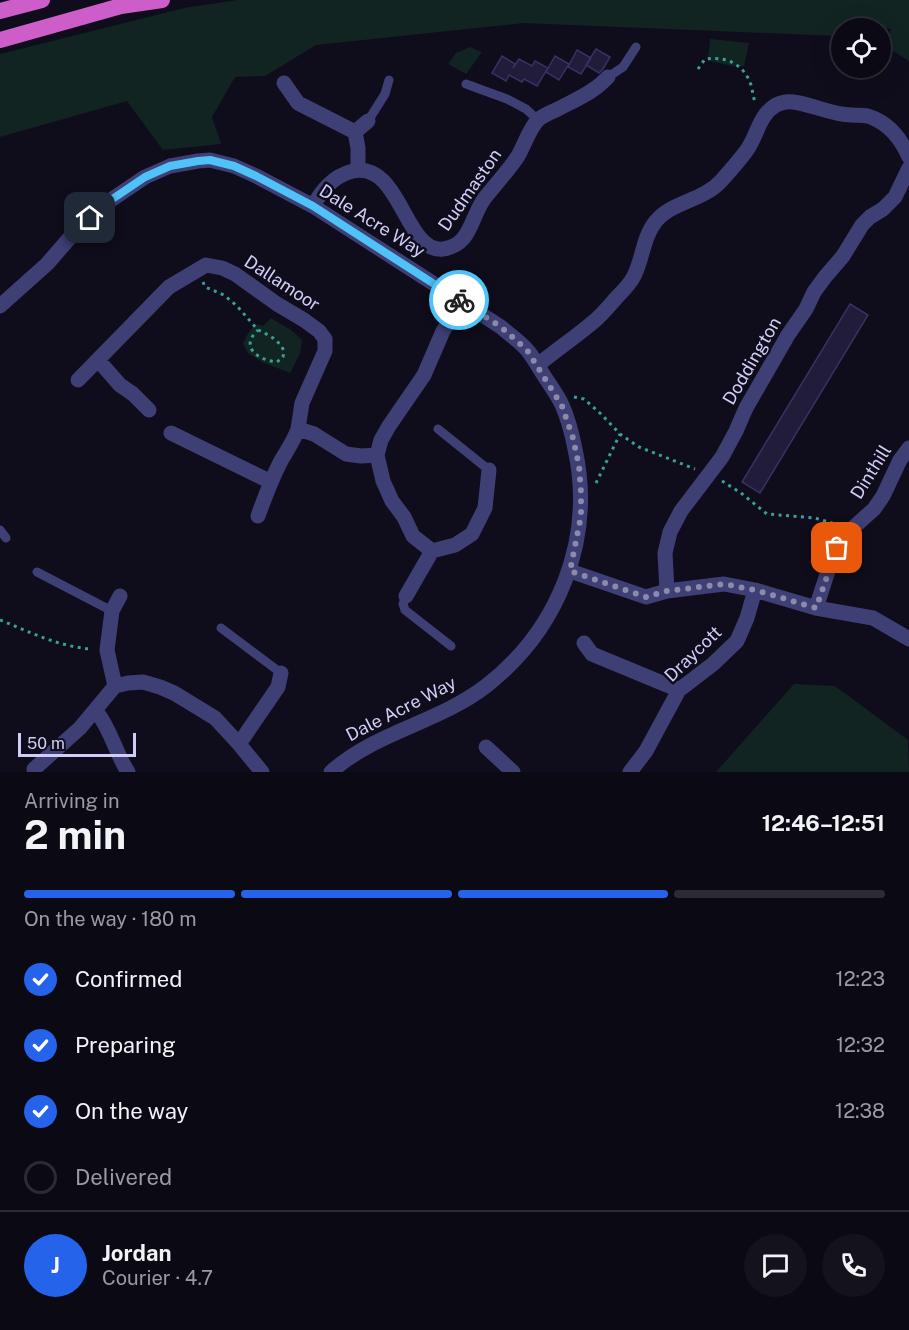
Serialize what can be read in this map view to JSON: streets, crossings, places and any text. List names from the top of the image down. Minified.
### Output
{"streets":{"street":["Dudmaston","Dale Acre Way","Dallamoor","Doddington","Dinthill","Draycott"]},"scale_bar":"50 m","page":{"scale":"50 m","heading":["2 min","Arriving in","12:46–12:51"],"panel":["Jordan","Courier · 4.7"],"bar":"On the way · 180 m","list":[["Confirmed","12:23"],["Preparing","12:32"],["On the way","12:38"],"Delivered"],"round":"J"}}
